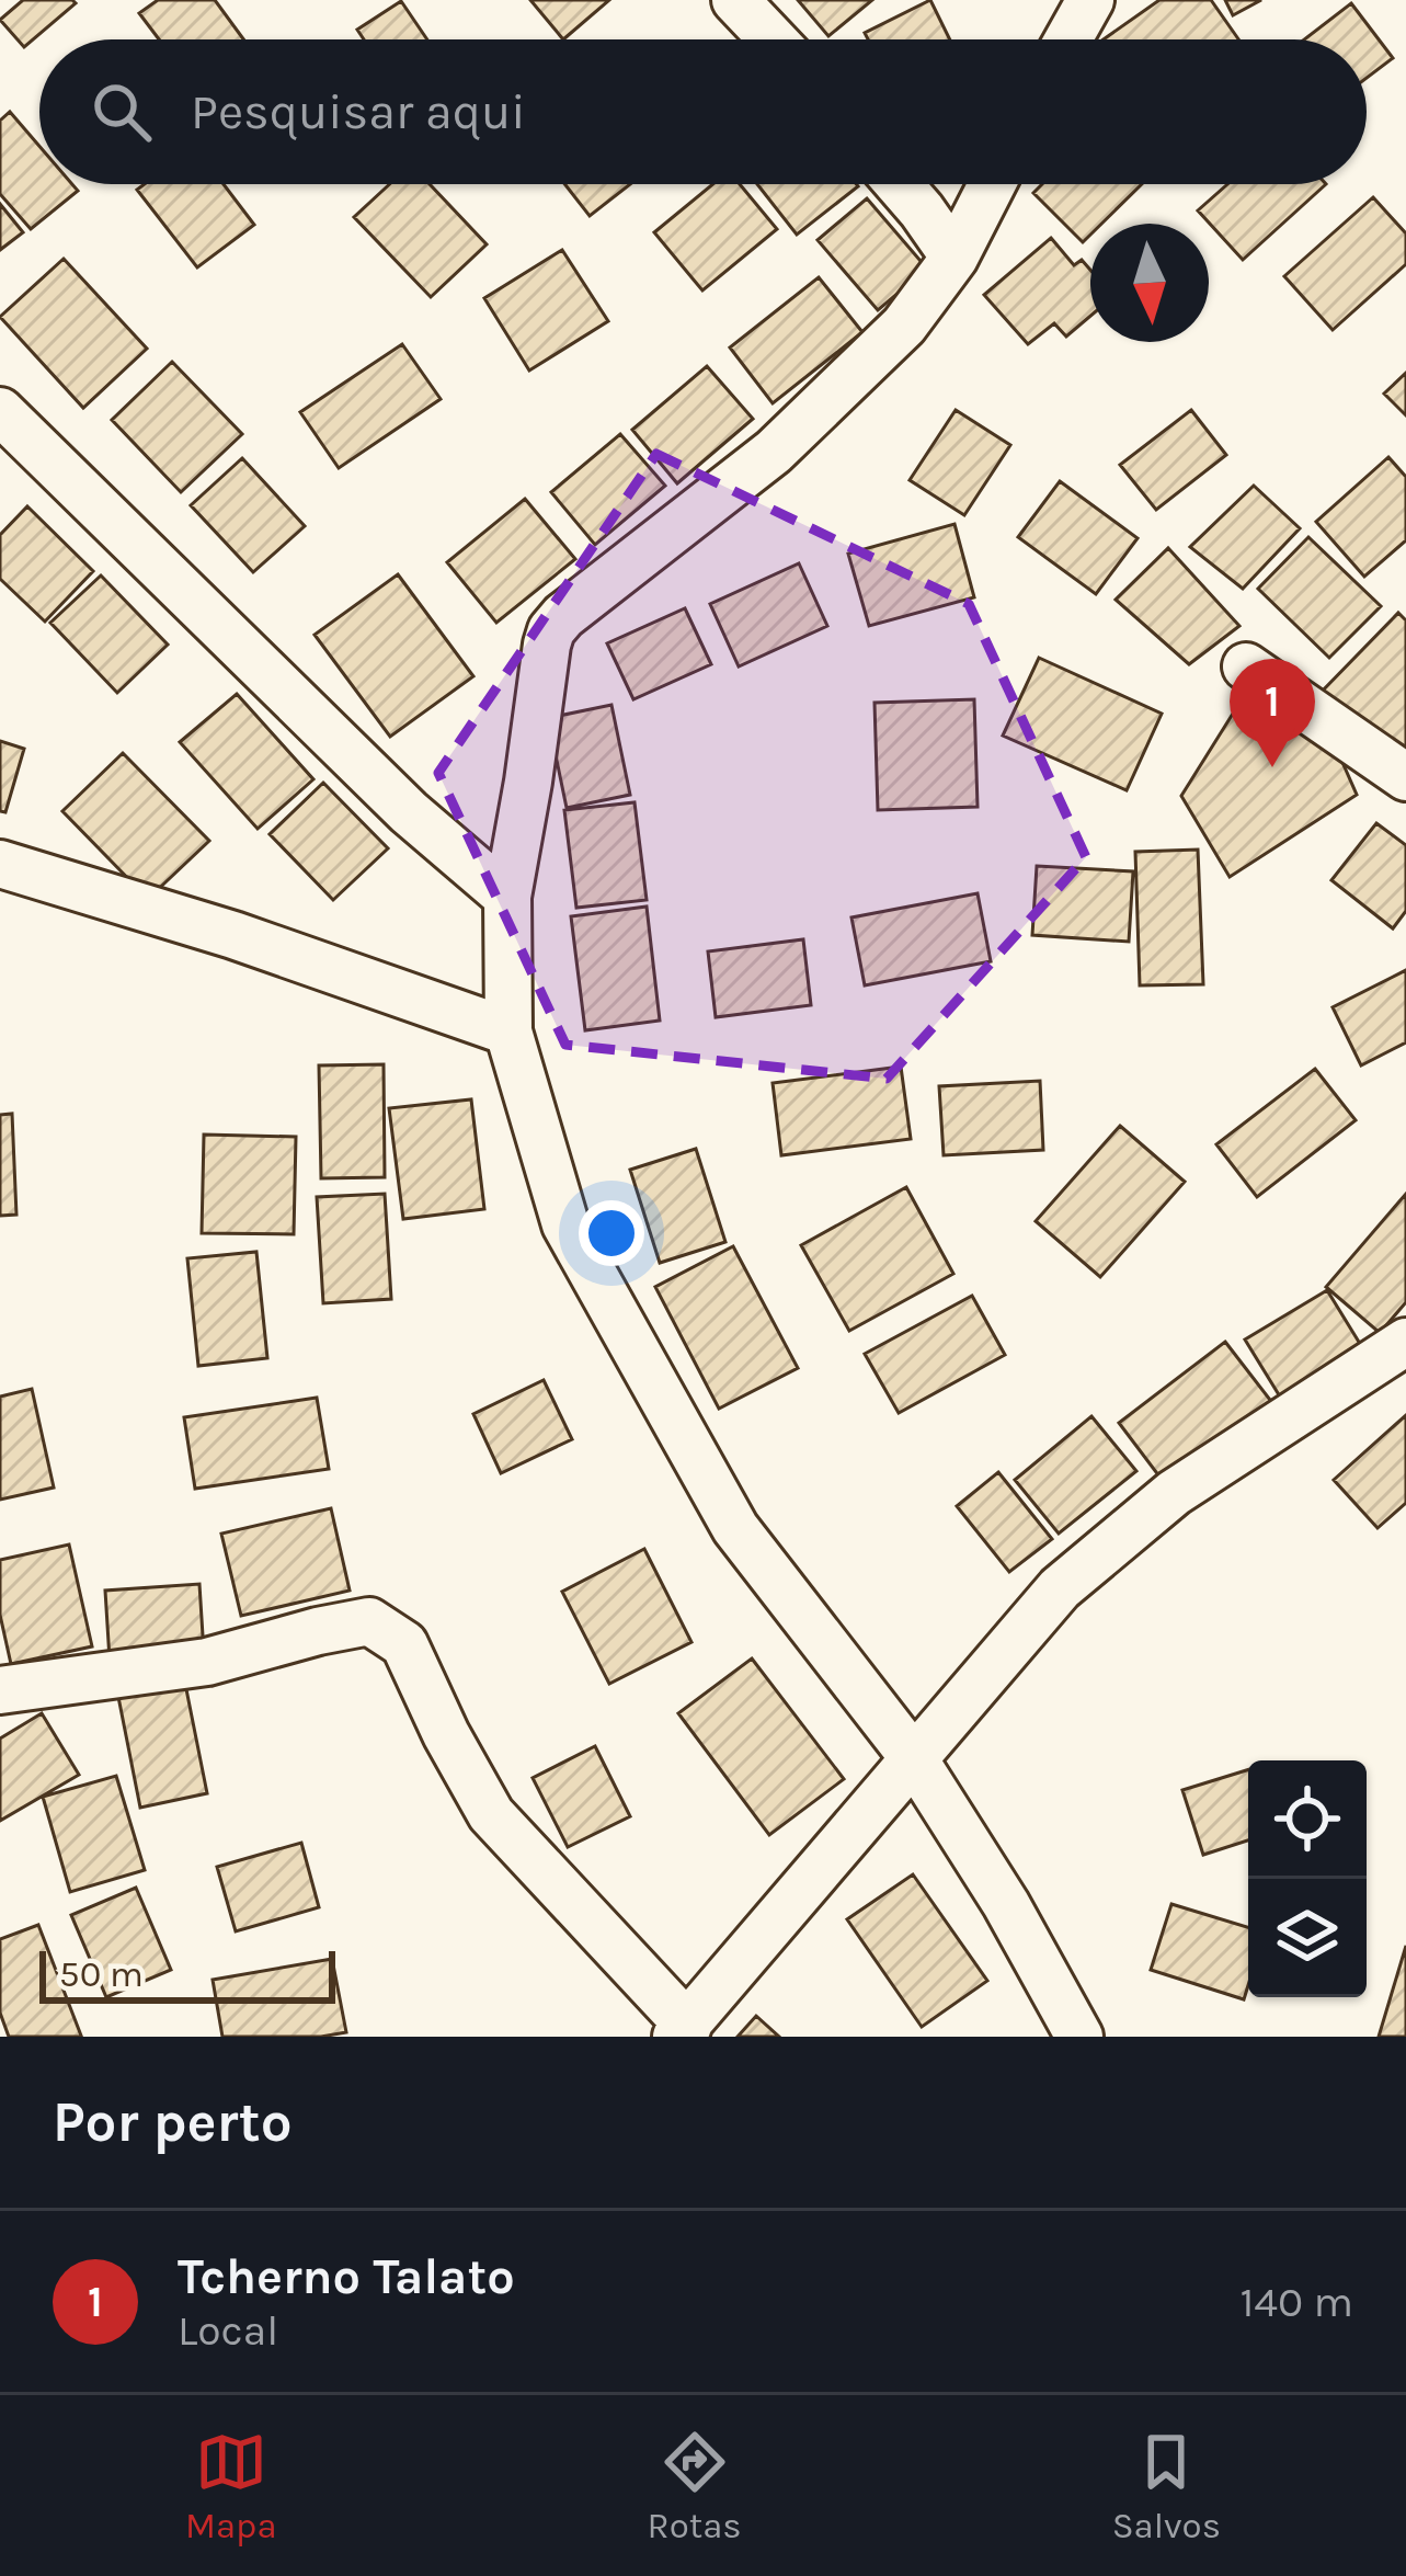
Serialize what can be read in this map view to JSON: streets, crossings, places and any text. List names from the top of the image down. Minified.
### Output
{"scale_bar":"50 m","north":"bottom","page":{"search":"Pesquisar aqui","pins":"1","scale":"50 m","heading":"Por perto","list":[{"mark":"1","name":"Tcherno Talato","note":"Local","value":"140 m"}],"nav":["Mapa","Rotas","Salvos"]}}
